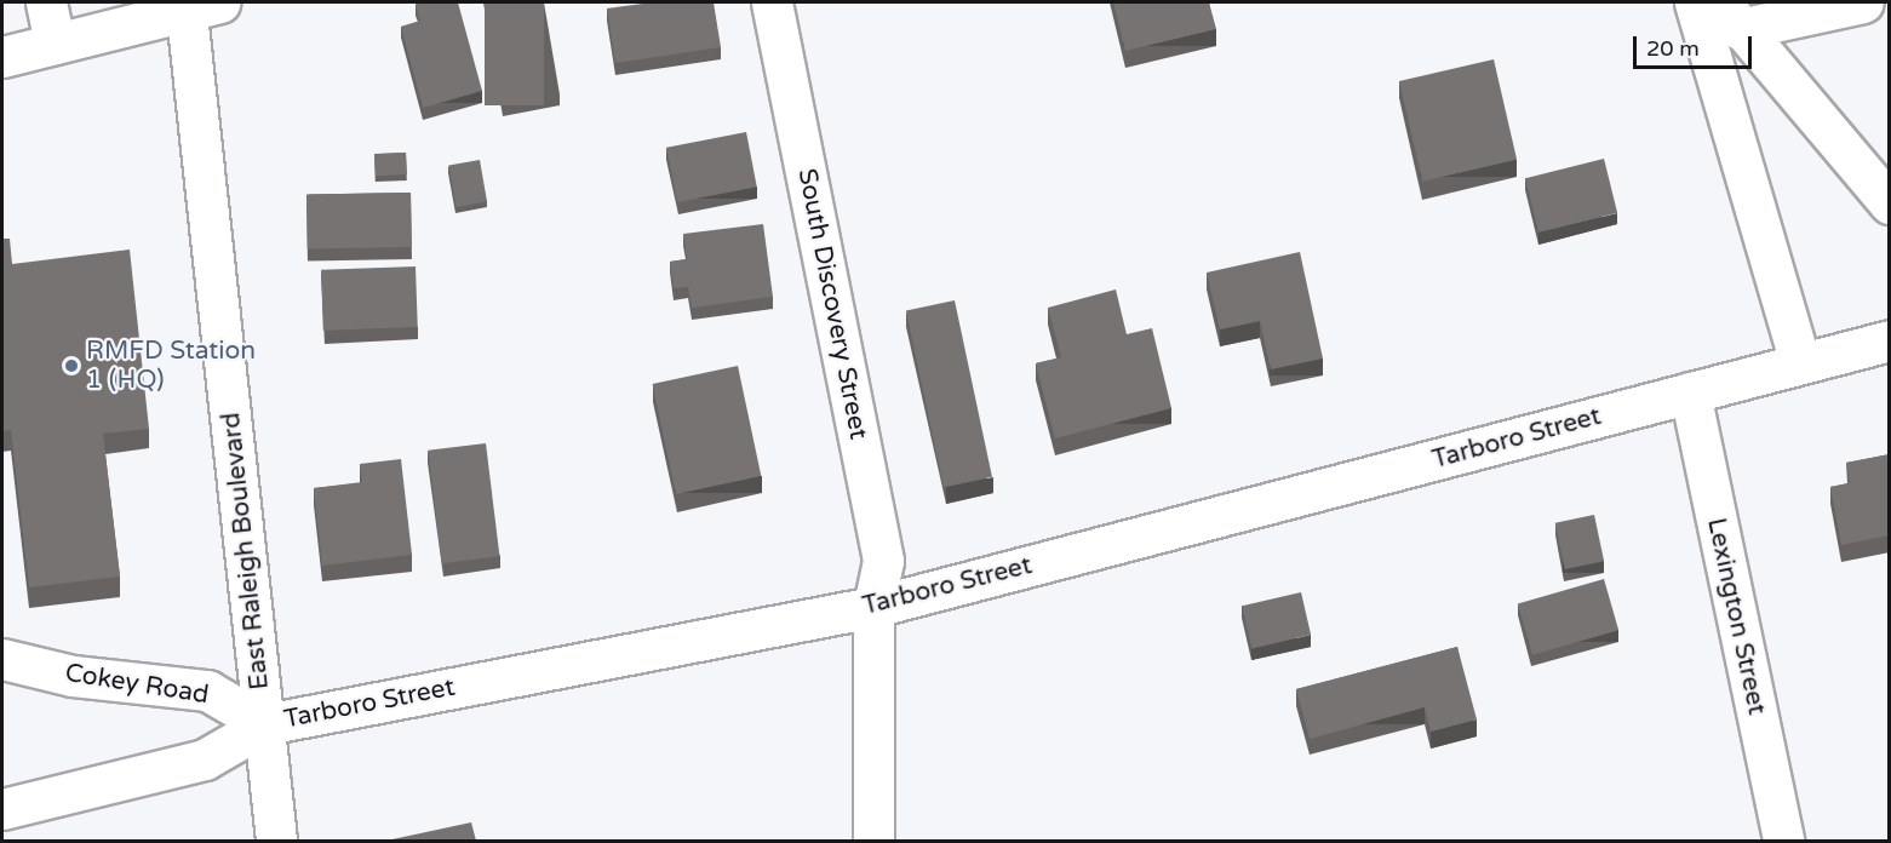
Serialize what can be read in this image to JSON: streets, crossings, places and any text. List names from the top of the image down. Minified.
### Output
{"streets":{"main road":["South Discovery Street","Tarboro Street","East Raleigh Boulevard","Lexington Street","Cokey Road"]},"crossings":[["South Discovery Street","Tarboro Street"],["Tarboro Street","East Raleigh Boulevard"],["Tarboro Street","Lexington Street"],["Tarboro Street","Cokey Road"],["East Raleigh Boulevard","Cokey Road"]],"places":["RMFD Station 1 (HQ)"],"scale_bar":"20 m"}
